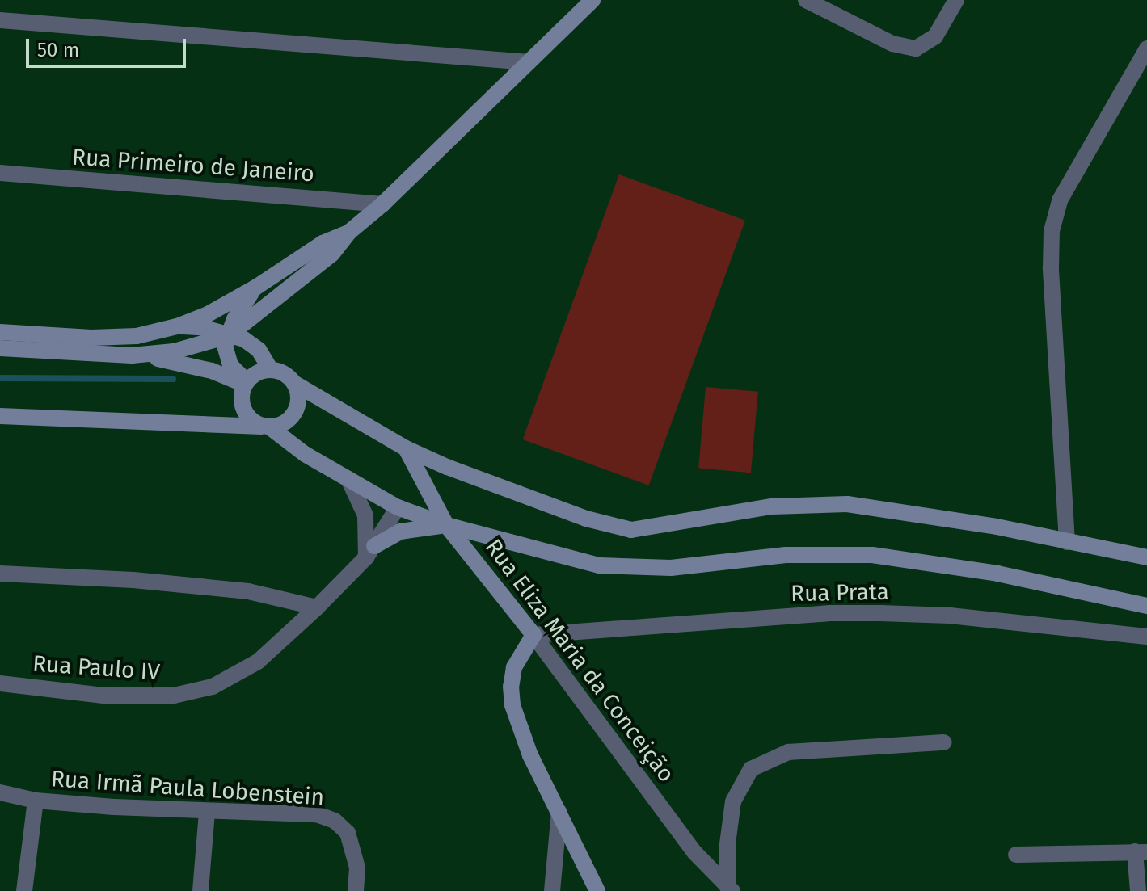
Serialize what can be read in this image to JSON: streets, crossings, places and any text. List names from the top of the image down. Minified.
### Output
{"streets":{"street":["Rua Primeiro de Janeiro","Rua Prata","Rua Eliza Maria da Conceição","Rua Paulo IV","Rua Irmã Paula Lobenstein"]},"crossings":[["Rua Prata","Rua Eliza Maria da Conceição"]],"scale_bar":"50 m"}
